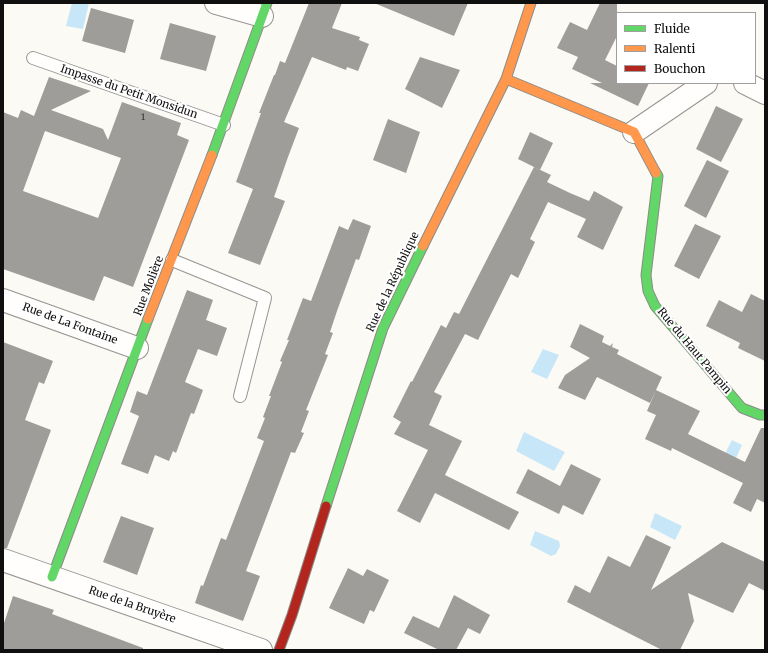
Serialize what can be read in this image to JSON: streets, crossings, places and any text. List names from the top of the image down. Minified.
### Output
{"streets":{"street":["Rue de la République","Rue Molière","Rue de La Fontaine","Rue du Haut Pampin","Rue de la Bruyère"],"lane":["Impasse du Petit Monsidun"]},"crossings":[["Impasse du Petit Monsidun","Rue Molière"],["Rue Molière","Rue de La Fontaine"],["Rue Molière","Rue de la Bruyère"]],"house_numbers":["1"],"legend":["Fluide","Ralenti","Bouchon"]}
